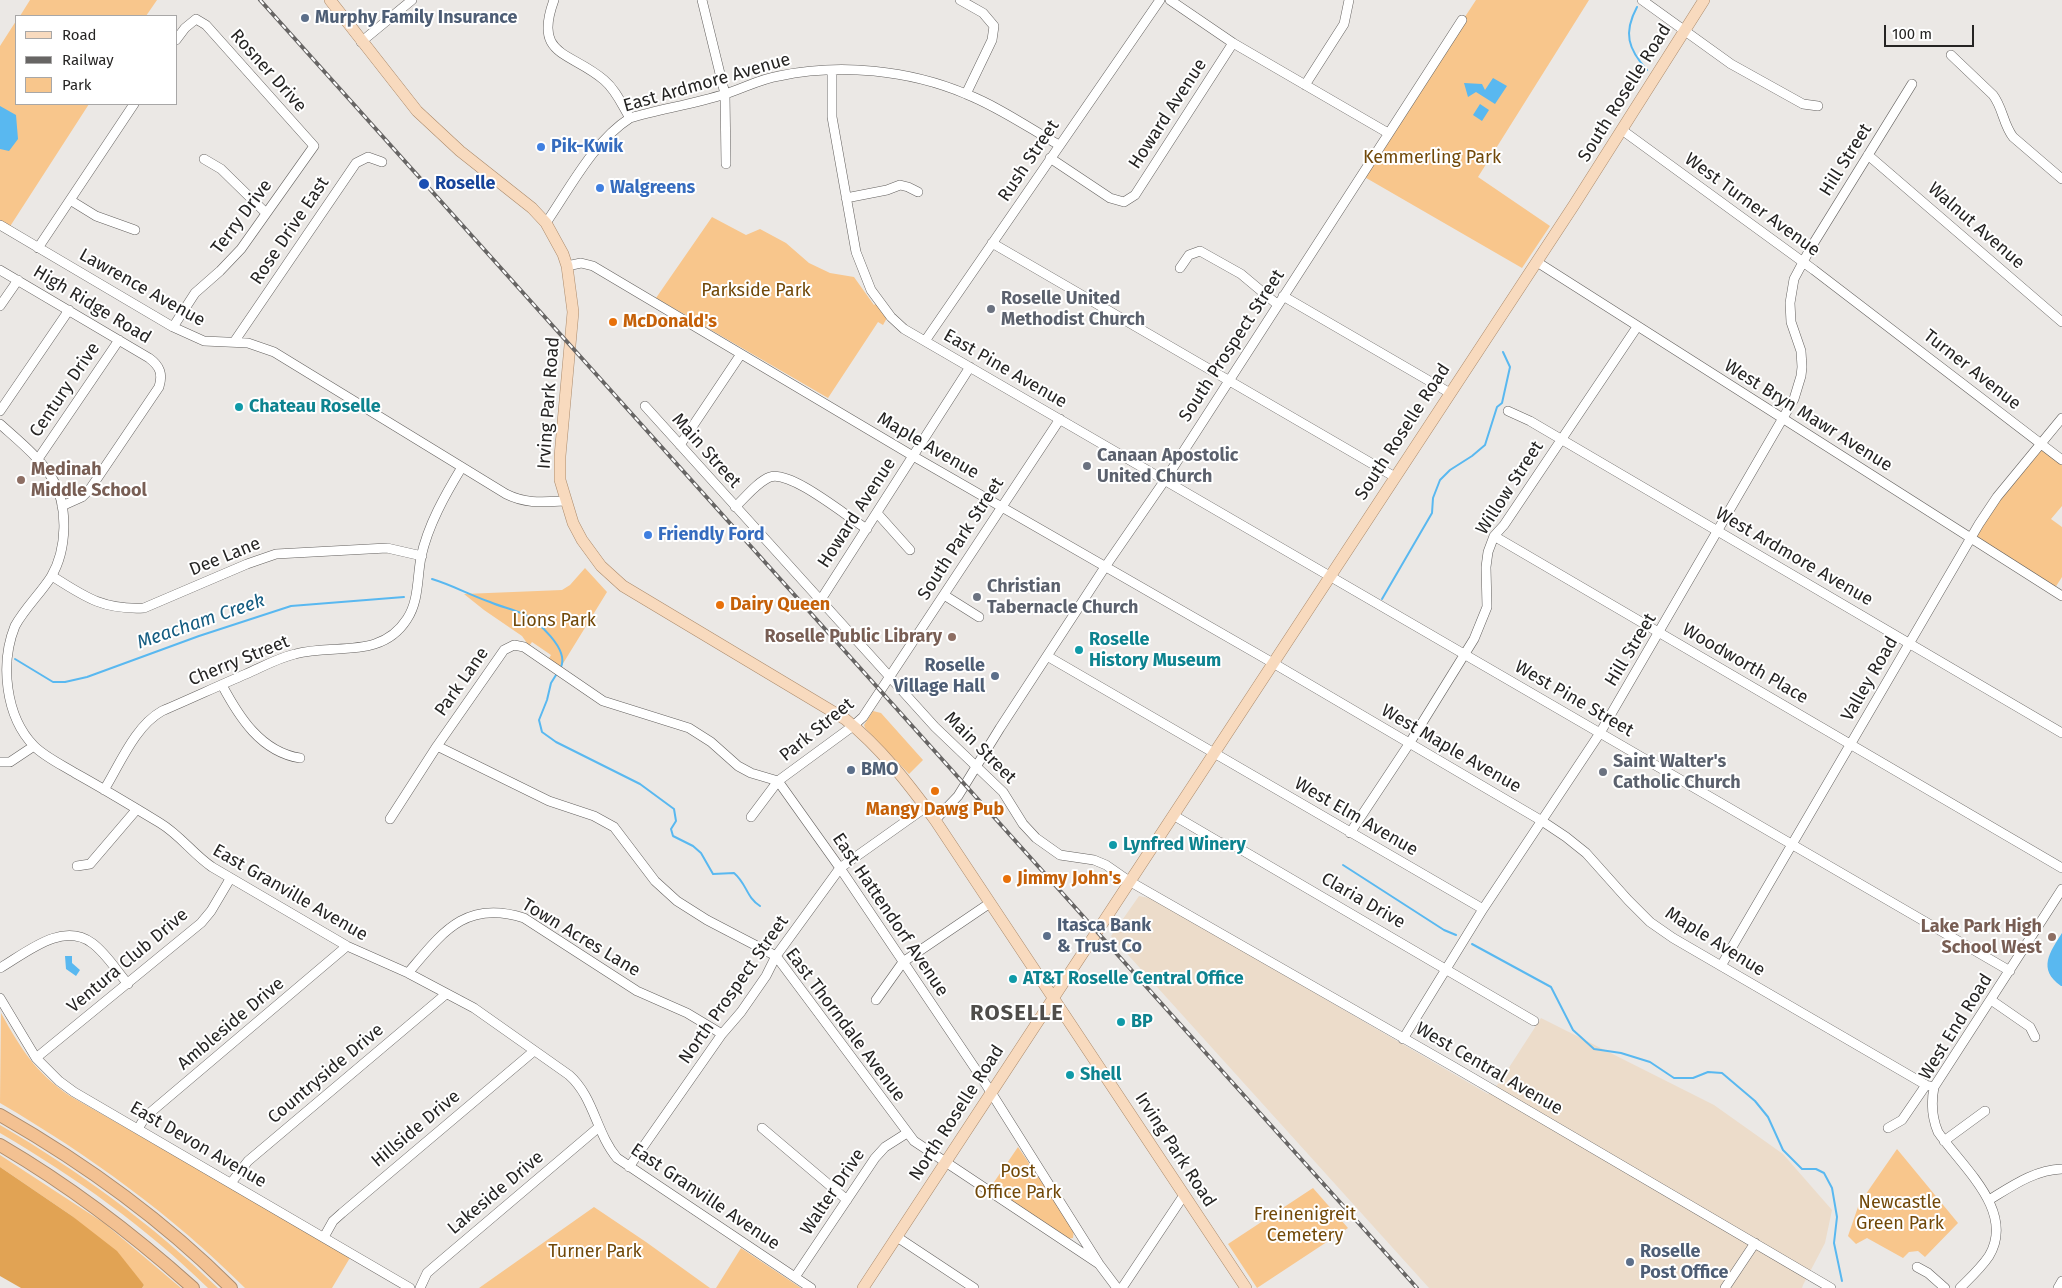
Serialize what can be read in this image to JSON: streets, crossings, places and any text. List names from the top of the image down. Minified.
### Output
{"streets":{"main road":["South Roselle Road","Irving Park Road","North Roselle Road"],"street":["Rosner Drive","East Ardmore Avenue","Howard Avenue","Hill Street","Rush Street","West Turner Avenue","Terry Drive","Walnut Avenue","Rose Drive East","Lawrence Avenue","High Ridge Road","South Prospect Street","East Pine Avenue","Turner Avenue","Century Drive","West Bryn Mawr Avenue","Maple Avenue","Main Street","Willow Street","South Park Street","Dee Lane","West Ardmore Avenue","Cherry Street","Woodworth Place","Valley Road","Park Lane","West Pine Street","Park Street","West Maple Avenue","West Elm Avenue","East Granville Avenue","Claria Drive","East Hattendorf Avenue","Town Acres Lane","Ventura Club Drive","North Prospect Street","Ambleside Drive","East Thorndale Avenue","West End Road","West Central Avenue","Countryside Drive","Hillside Drive","East Devon Avenue","Walter Drive","Lakeside Drive"]},"crossings":[["Rosner Drive","Terry Drive"],["East Ardmore Avenue","Rush Street"],["East Ardmore Avenue","East Pine Avenue"],["East Ardmore Avenue","Irving Park Road"],["South Roselle Road","West Turner Avenue"],["South Roselle Road","East Pine Avenue"],["South Roselle Road","West Bryn Mawr Avenue"],["South Roselle Road","Maple Avenue"],["South Roselle Road","Main Street"],["South Roselle Road","West Pine Street"],["South Roselle Road","West Maple Avenue"],["South Roselle Road","West Elm Avenue"],["South Roselle Road","Claria Drive"],["South Roselle Road","West Central Avenue"],["South Roselle Road","North Roselle Road"],["Howard Avenue","Rush Street"],["Howard Avenue","East Pine Avenue"],["Howard Avenue","Maple Avenue"],["Howard Avenue","Main Street"],["Hill Street","West Turner Avenue"],["Hill Street","Walnut Avenue"],["Hill Street","West Bryn Mawr Avenue"],["Hill Street","West Ardmore Avenue"],["Hill Street","Woodworth Place"],["Hill Street","West Pine Street"],["Hill Street","West Maple Avenue"],["Hill Street","West Elm Avenue"],["Hill Street","Claria Drive"],["Hill Street","West Central Avenue"],["Rush Street","East Pine Avenue"],["West Turner Avenue","Turner Avenue"],["Terry Drive","Lawrence Avenue"],["Rose Drive East","Lawrence Avenue"],["Lawrence Avenue","Irving Park Road"],["Lawrence Avenue","Cherry Street"],["High Ridge Road","Century Drive"],["High Ridge Road","East Granville Avenue"],["South Prospect Street","East Pine Avenue"],["South Prospect Street","Irving Park Road"],["South Prospect Street","Maple Avenue"],["South Prospect Street","Main Street"],["South Prospect Street","West Elm Avenue"],["East Pine Avenue","South Park Street"],["East Pine Avenue","West Pine Street"],["Turner Avenue","Valley Road"],["Century Drive","East Granville Avenue"],["Irving Park Road","Maple Avenue"],["Irving Park Road","Park Street"],["Irving Park Road","North Prospect Street"],["Irving Park Road","North Roselle Road"],["West Bryn Mawr Avenue","Willow Street"],["West Bryn Mawr Avenue","Valley Road"],["Maple Avenue","South Park Street"],["Maple Avenue","Valley Road"],["Maple Avenue","West Maple Avenue"],["Maple Avenue","West End Road"],["Main Street","South Park Street"],["Main Street","Park Street"],["Main Street","West Central Avenue"],["Main Street","North Roselle Road"],["Willow Street","West Ardmore Avenue"],["Willow Street","Woodworth Place"],["Willow Street","West Pine Street"],["Willow Street","West Maple Avenue"],["Willow Street","West Elm Avenue"],["South Park Street","Park Street"],["Dee Lane","Cherry Street"],["Dee Lane","East Granville Avenue"],["West Ardmore Avenue","Valley Road"],["Cherry Street","East Granville Avenue"],["Woodworth Place","Valley Road"],["Valley Road","West Pine Street"],["Park Lane","Park Street"],["Park Lane","East Hattendorf Avenue"],["Park Lane","East Thorndale Avenue"],["West Pine Street","West End Road"],["Park Street","East Hattendorf Avenue"],["East Granville Avenue","Town Acres Lane"],["East Granville Avenue","Ventura Club Drive"],["East Granville Avenue","North Prospect Street"],["East Granville Avenue","Ambleside Drive"],["East Granville Avenue","Countryside Drive"],["East Granville Avenue","Hillside Drive"],["East Granville Avenue","Walter Drive"],["East Granville Avenue","Lakeside Drive"],["East Hattendorf Avenue","North Prospect Street"],["East Hattendorf Avenue","East Thorndale Avenue"],["East Hattendorf Avenue","North Roselle Road"],["Town Acres Lane","North Prospect Street"],["Ventura Club Drive","East Devon Avenue"],["North Prospect Street","East Thorndale Avenue"],["Ambleside Drive","East Devon Avenue"],["East Thorndale Avenue","North Roselle Road"],["East Thorndale Avenue","Walter Drive"],["West Central Avenue","North Roselle Road"],["Countryside Drive","East Devon Avenue"],["Hillside Drive","East Devon Avenue"]],"districts":["ROSELLE"],"water":["Meacham Creek"],"parks":["Kemmerling Park","Parkside Park","Lions Park","Post Office Park","Newcastle Green Park","Freinenigreit Cemetery","Turner Park"],"places":["Murphy Family Insurance","Pik-Kwik","Roselle","Walgreens","Roselle United Methodist Church","McDonald's","Chateau Roselle","Canaan Apostolic United Church","Medinah Middle School","Friendly Ford","Christian Tabernacle Church","Dairy Queen","Roselle Public Library","Roselle History Museum","Roselle Village Hall","BMO","Saint Walter's Catholic Church","Mangy Dawg Pub","Lynfred Winery","Jimmy John's","Itasca Bank & Trust Co","Lake Park High School West","AT&T Roselle Central Office","BP","Shell","Roselle Post Office"],"legend":["Road","Railway","Park"],"scale_bar":"100 m"}
